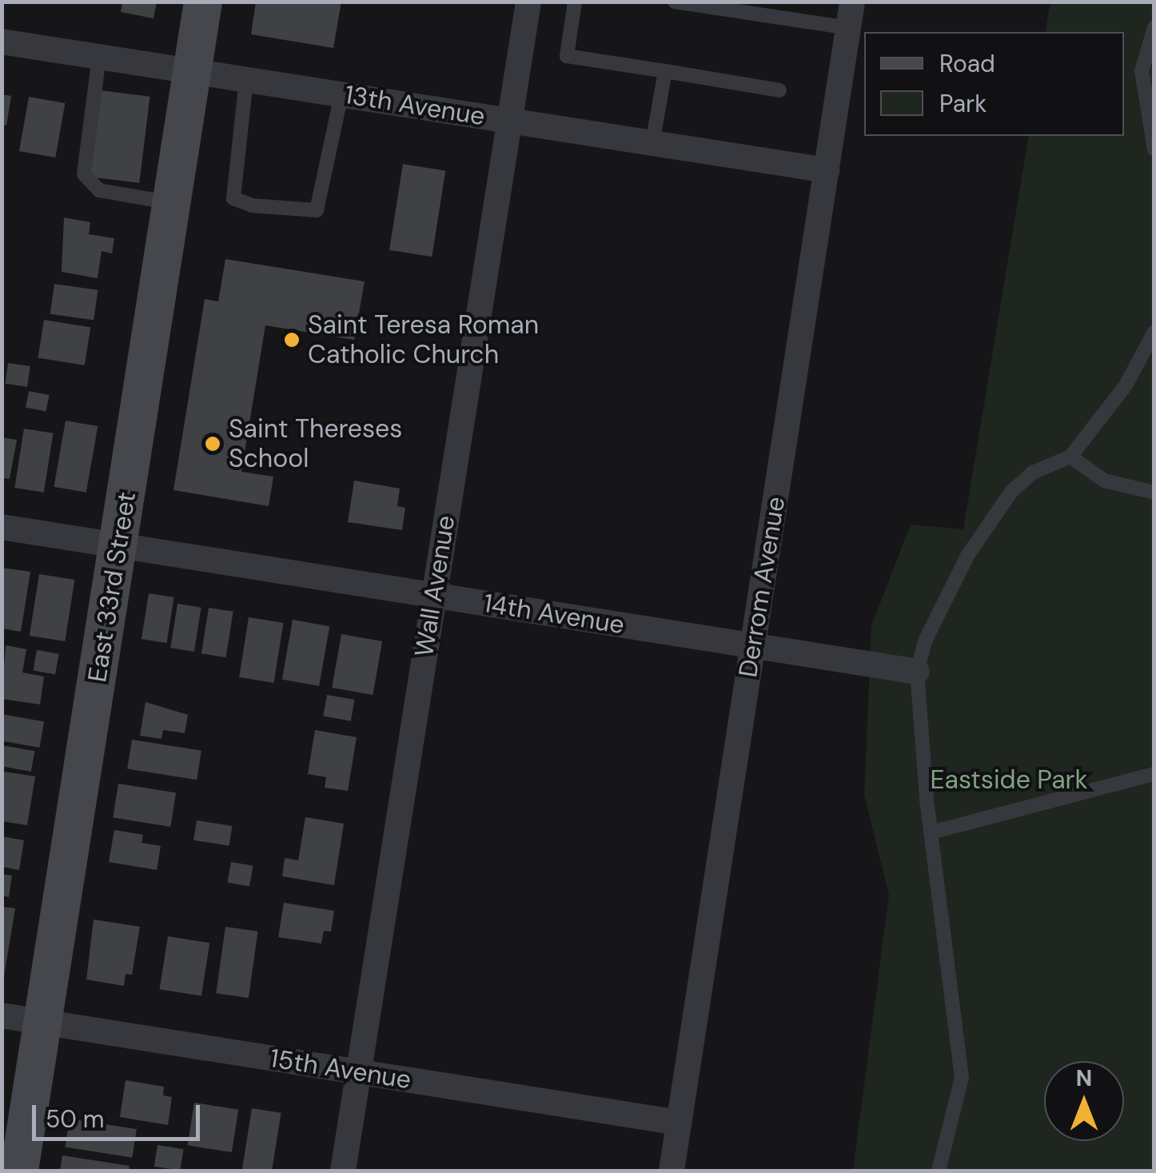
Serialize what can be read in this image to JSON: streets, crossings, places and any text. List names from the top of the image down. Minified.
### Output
{"streets":{"main road":["East 33rd Street"],"street":["13th Avenue","Wall Avenue","Derrom Avenue","14th Avenue","15th Avenue"]},"crossings":[["13th Avenue","Wall Avenue"],["13th Avenue","East 33rd Street"],["13th Avenue","Derrom Avenue"],["Wall Avenue","14th Avenue"],["Wall Avenue","15th Avenue"],["East 33rd Street","14th Avenue"],["East 33rd Street","15th Avenue"],["Derrom Avenue","14th Avenue"],["Derrom Avenue","15th Avenue"]],"parks":["Eastside Park"],"places":["Saint Teresa Roman Catholic Church","Saint Thereses School"],"legend":["Road","Park"],"scale_bar":"50 m","north":"top"}
